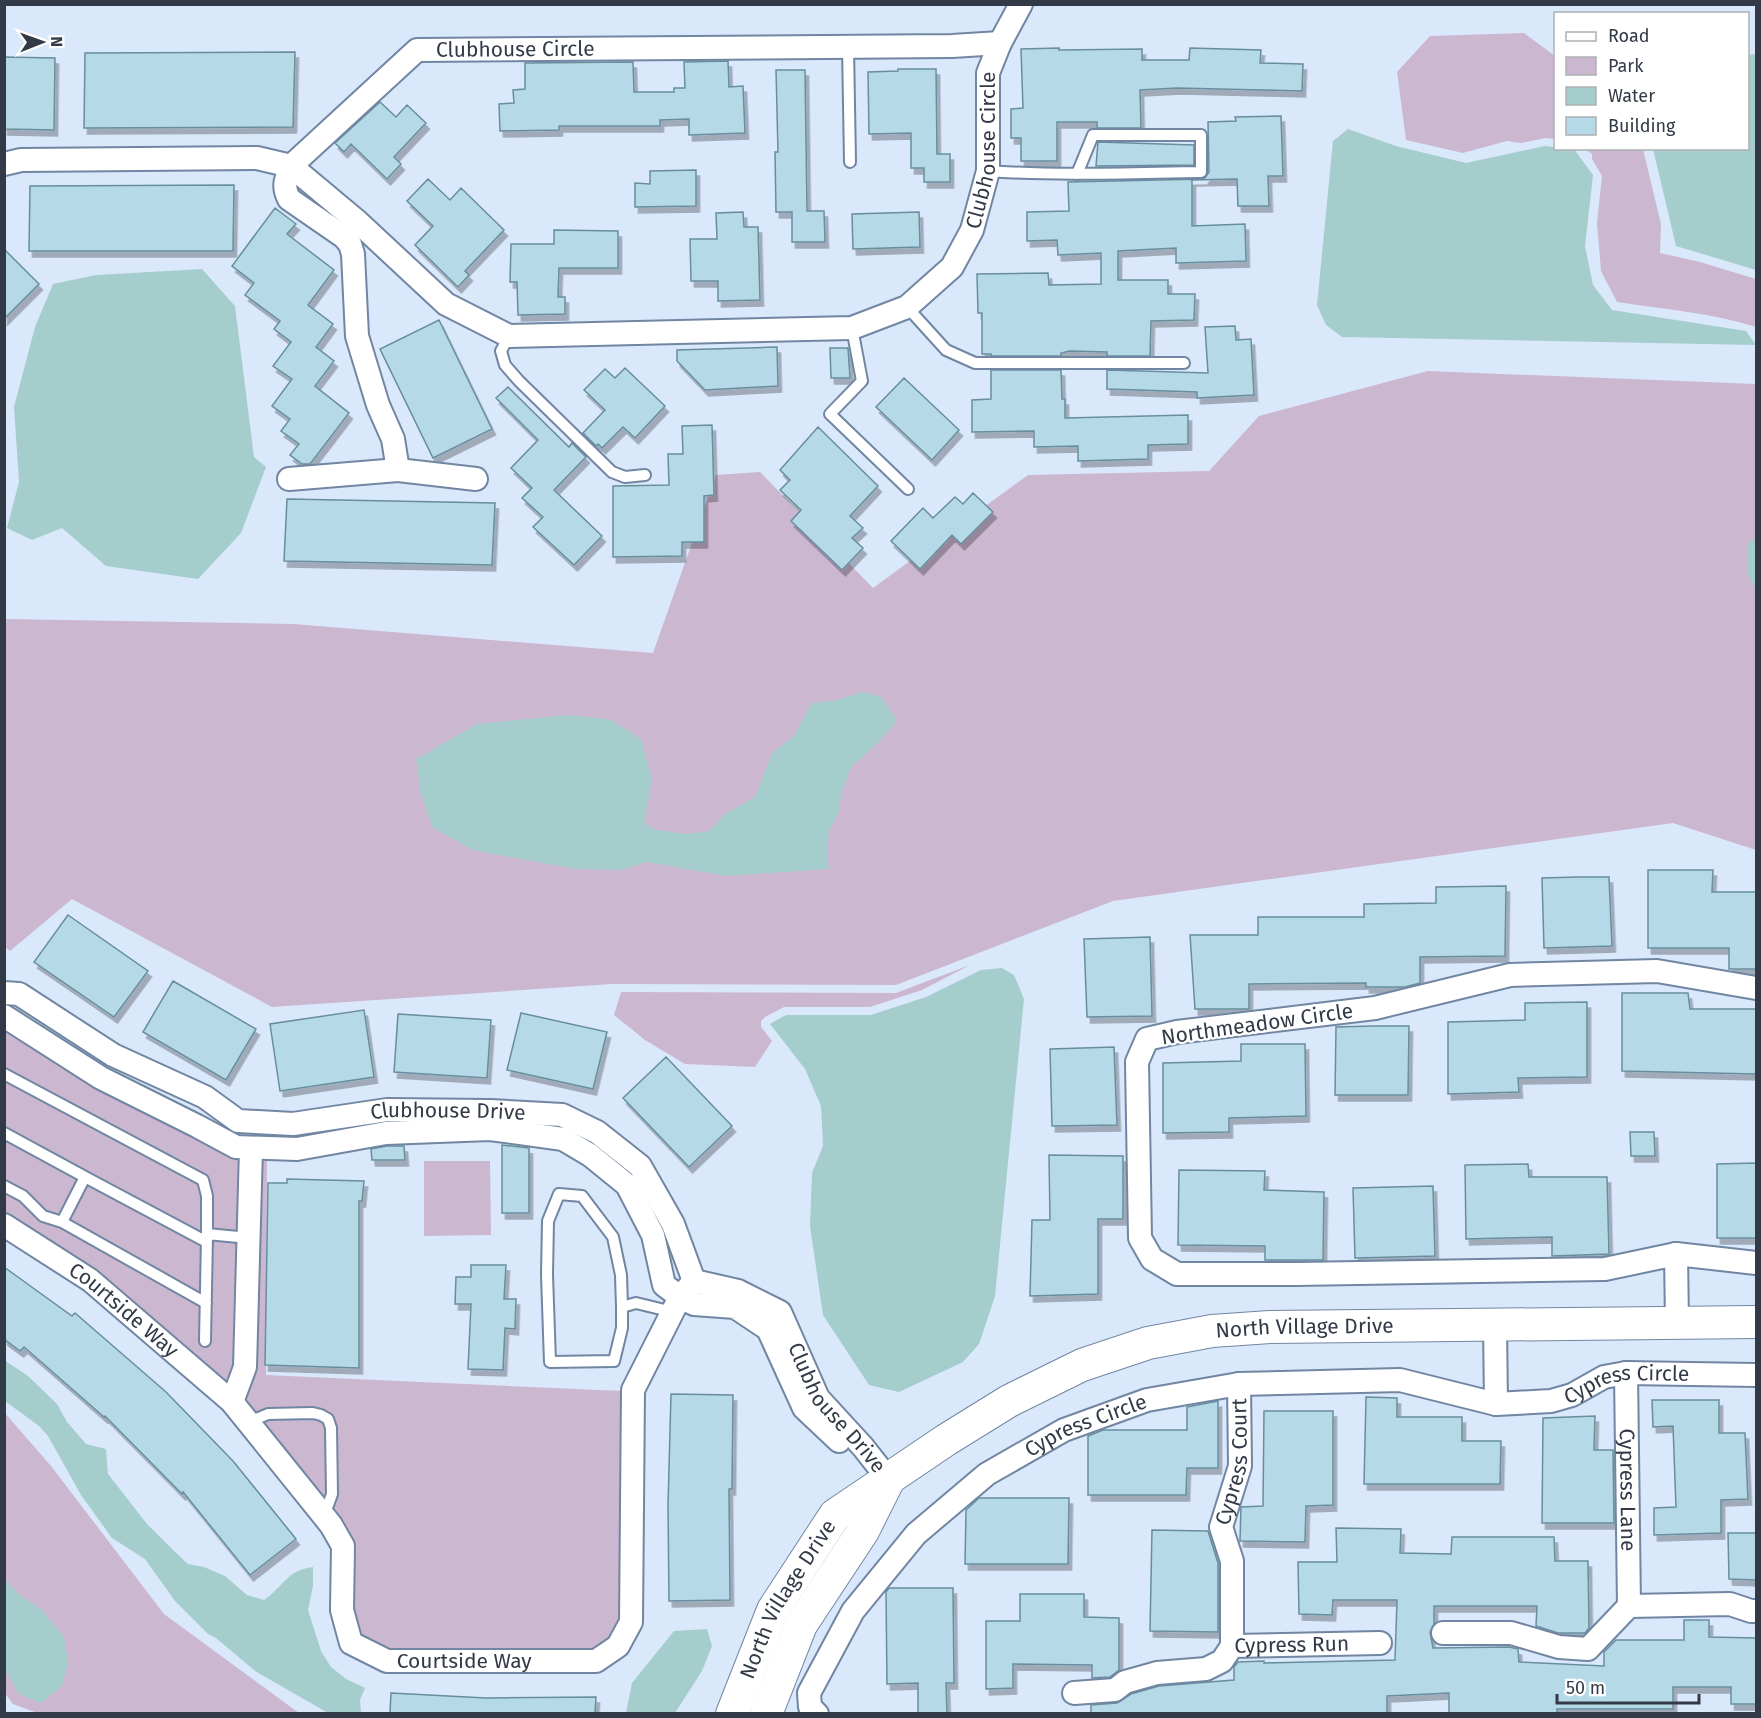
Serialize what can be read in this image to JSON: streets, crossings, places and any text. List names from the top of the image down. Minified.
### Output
{"streets":{"street":["Clubhouse Circle","Northmeadow Circle","Clubhouse Drive","Courtside Way","North Village Drive","Cypress Circle","Cypress Court","Cypress Lane","Cypress Run"]},"crossings":[["Clubhouse Drive","Courtside Way"],["Clubhouse Drive","North Village Drive"],["Cypress Circle","Cypress Court"],["Cypress Circle","Cypress Lane"],["Cypress Court","Cypress Run"]],"legend":["Road","Park","Water","Building"],"scale_bar":"50 m","north":"right"}
